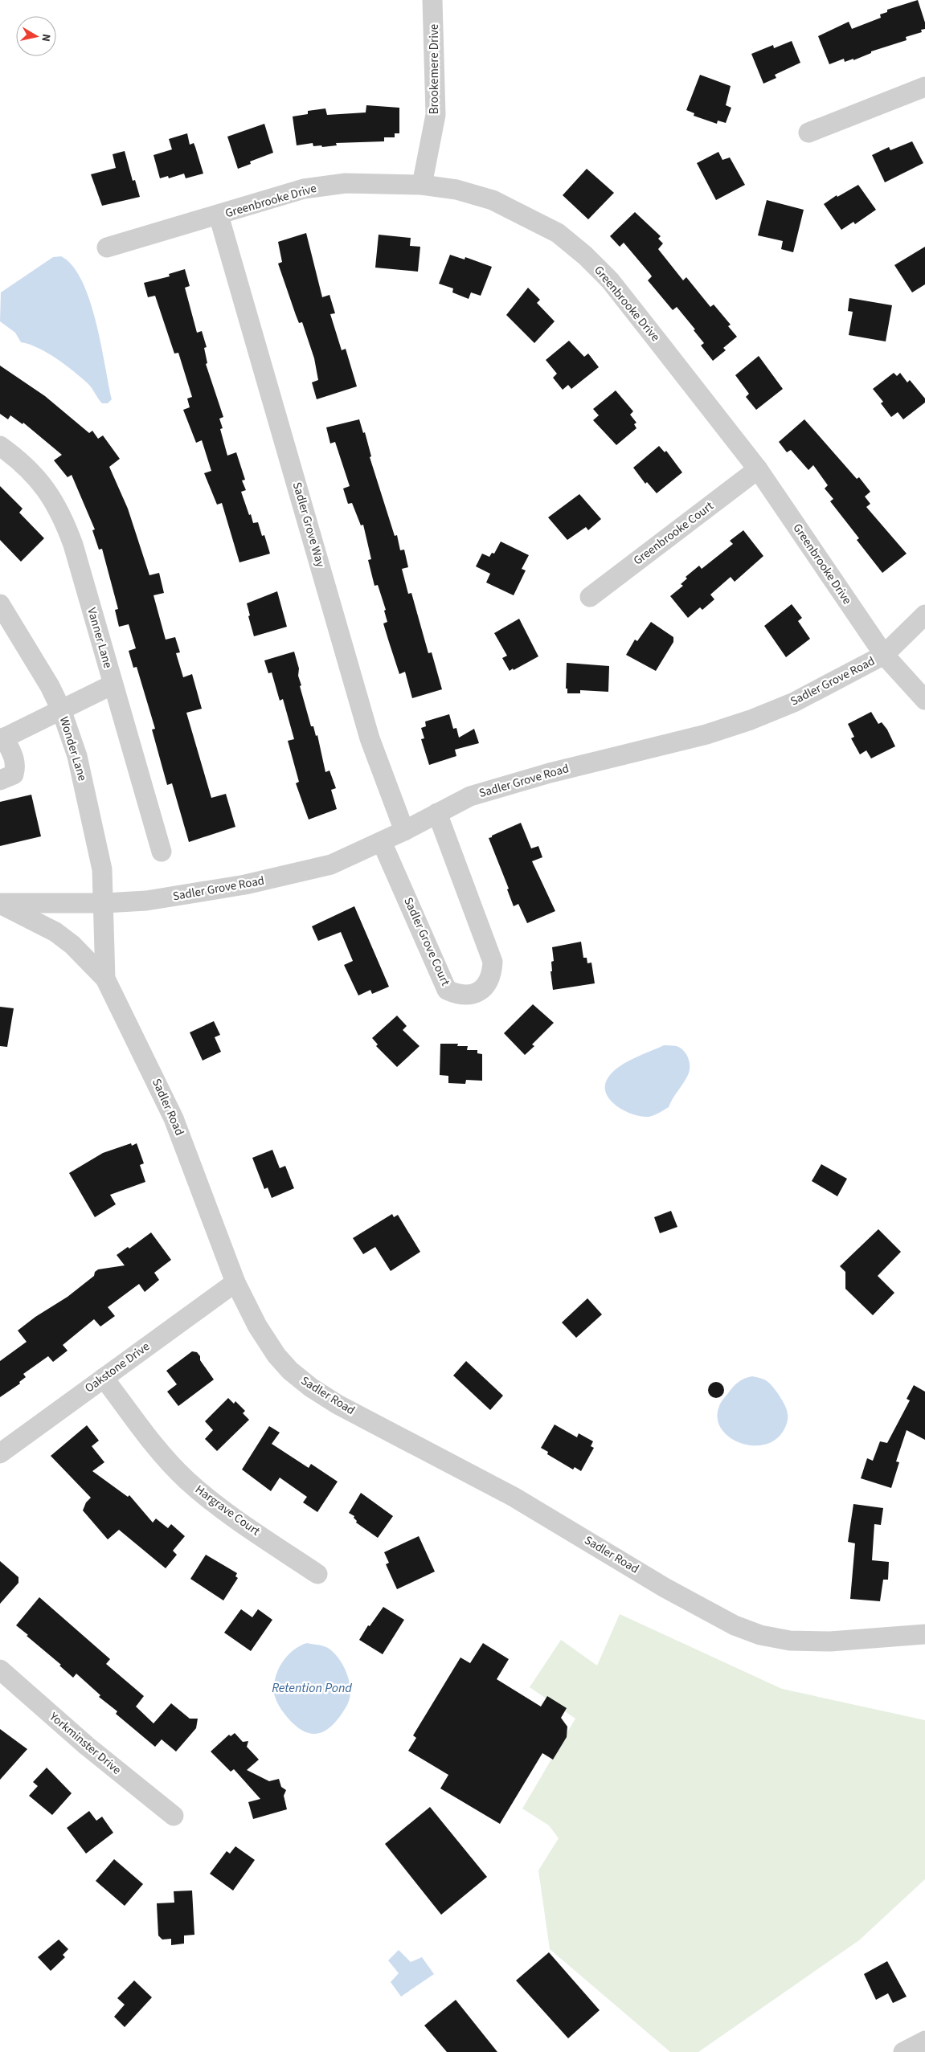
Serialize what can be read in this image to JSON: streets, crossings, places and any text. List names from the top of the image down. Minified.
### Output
{"streets":{"street":["Brookemere Drive","Greenbrooke Drive","Sadler Grove Way","Greenbrooke Court","Vanner Lane","Sadler Grove Road","Wonder Lane","Sadler Grove Court","Sadler Road","Oakstone Drive","Hargrave Court","Yorkminster Drive"]},"crossings":[["Brookemere Drive","Greenbrooke Drive"],["Greenbrooke Drive","Sadler Grove Way"],["Greenbrooke Drive","Greenbrooke Court"],["Greenbrooke Drive","Sadler Grove Road"],["Sadler Grove Way","Sadler Grove Road"],["Sadler Grove Road","Wonder Lane"],["Sadler Grove Road","Sadler Grove Court"],["Sadler Grove Road","Sadler Road"],["Wonder Lane","Sadler Road"],["Sadler Road","Oakstone Drive"],["Oakstone Drive","Hargrave Court"]],"water":["Retention Pond"],"north":"right"}
